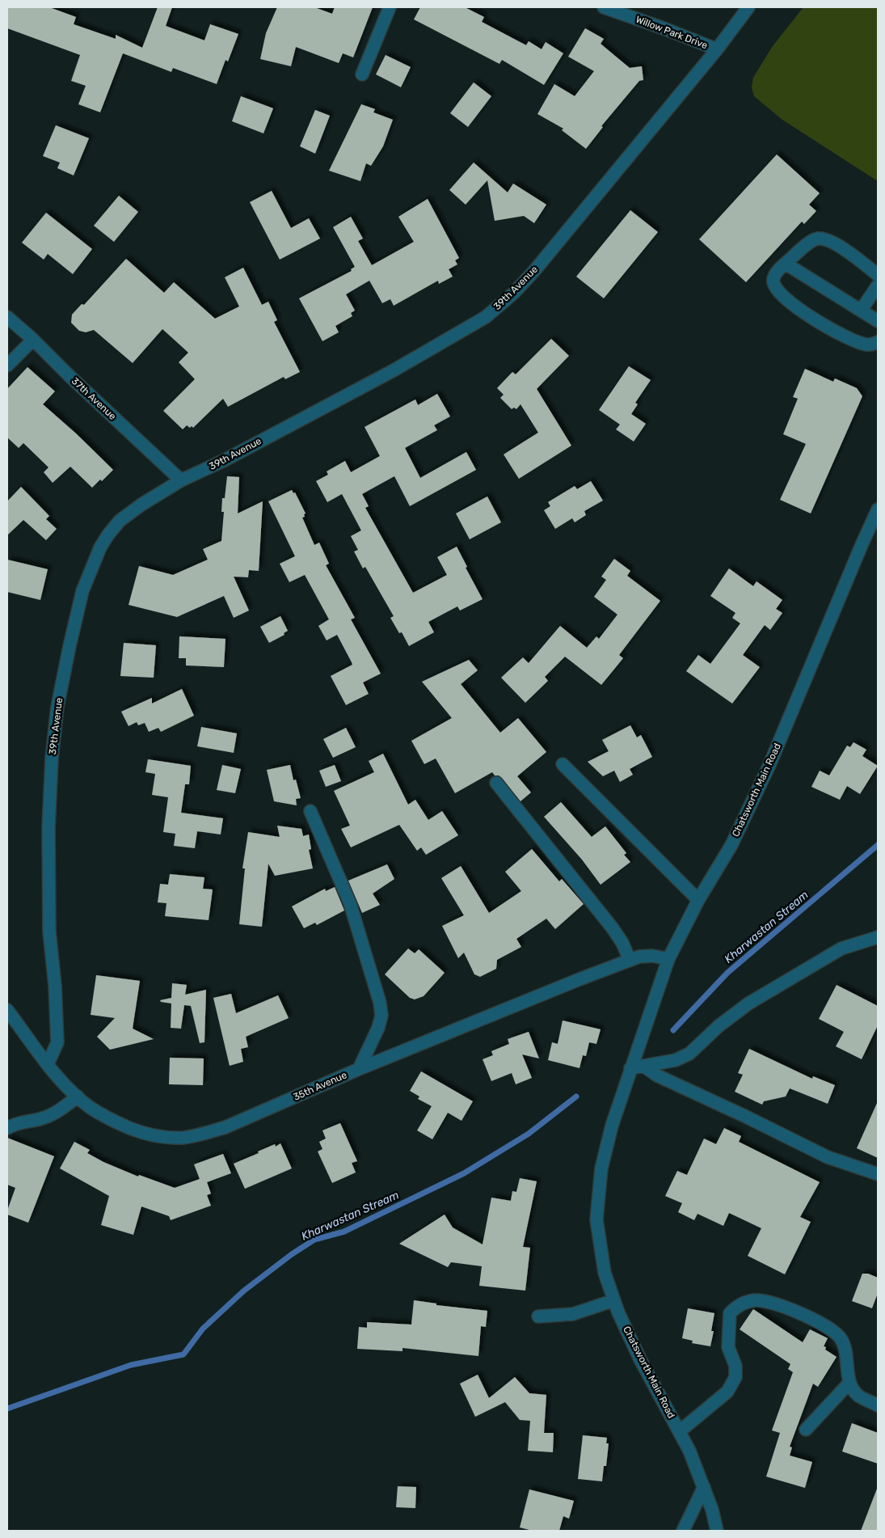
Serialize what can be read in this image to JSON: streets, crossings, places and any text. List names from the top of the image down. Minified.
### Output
{"streets":{"street":["Willow Park Drive","39th Avenue","37th Avenue","Chatsworth Main Road","35th Avenue"]},"crossings":[["Willow Park Drive","39th Avenue"],["39th Avenue","37th Avenue"],["39th Avenue","35th Avenue"],["Chatsworth Main Road","35th Avenue"]],"water":["Kharwastan Stream"]}
